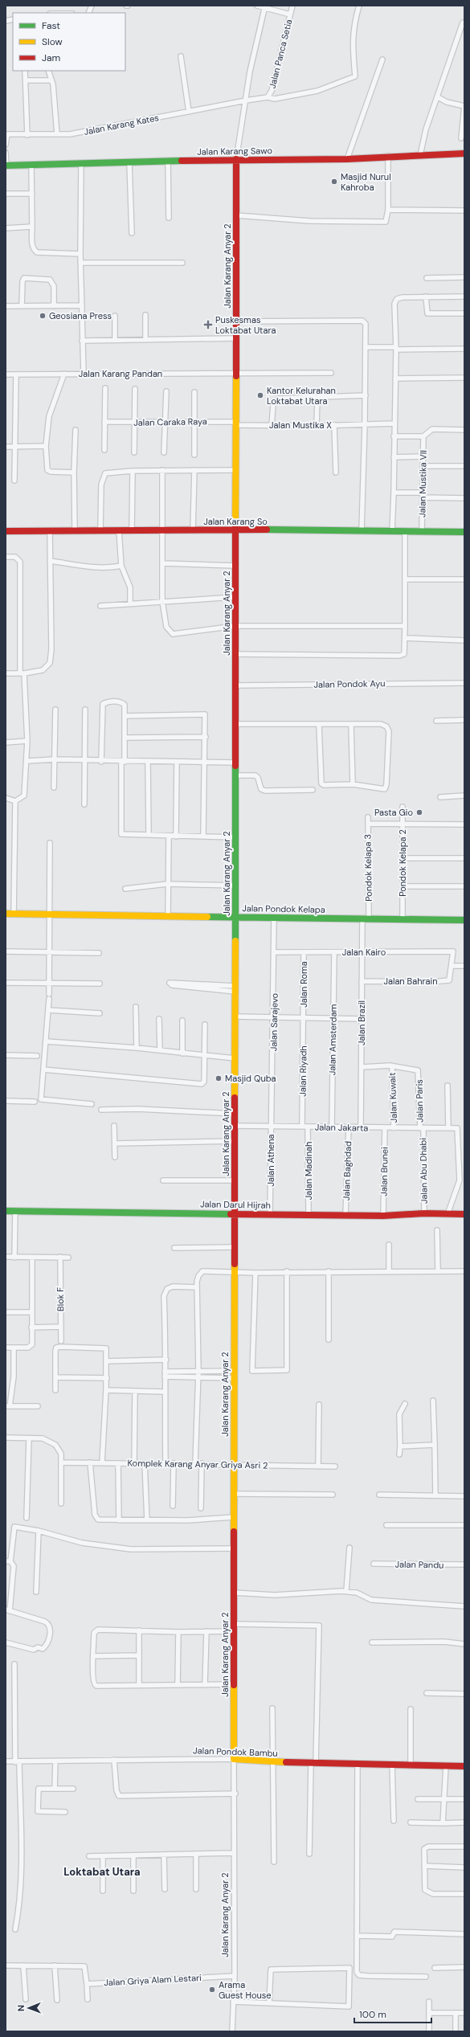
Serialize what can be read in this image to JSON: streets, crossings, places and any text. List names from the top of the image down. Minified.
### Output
{"streets":{"street":["Jalan Panca Setia","Jalan Karang Kates","Jalan Karang Sawo","Jalan Karang Anyar 2","Jalan Karang Pandan","Jalan Caraka Raya","Jalan Mustika X","Jalan Mustika VII","Jalan Karang So","Jalan Pondok Ayu","Pondok Kelapa 2","Pondok Kelapa 3","Jalan Pondok Kelapa","Jalan Kairo","Jalan Bahrain","Jalan Roma","Jalan Sarajevo","Jalan Brazil","Jalan Amsterdam","Jalan Riyadh","Jalan Kuwait","Jalan Paris","Jalan Jakarta","Jalan Athena","Jalan Madinah","Jalan Baghdad","Jalan Abu Dhabi","Jalan Brunei","Jalan Darul Hijrah","Blok F","Komplek Karang Anyar Griya Asri 2","Jalan Pandu","Jalan Pondok Bambu","Jalan Griya Alam Lestari"]},"crossings":[["Jalan Panca Setia","Jalan Karang Kates"],["Jalan Karang Sawo","Jalan Karang Anyar 2"],["Jalan Karang Anyar 2","Jalan Karang Pandan"],["Jalan Karang Anyar 2","Jalan Caraka Raya"],["Jalan Karang Anyar 2","Jalan Mustika X"],["Jalan Karang Anyar 2","Jalan Karang So"],["Jalan Karang Anyar 2","Jalan Pondok Ayu"],["Jalan Karang Anyar 2","Jalan Pondok Kelapa"],["Jalan Karang Anyar 2","Jalan Jakarta"],["Jalan Karang Anyar 2","Jalan Darul Hijrah"],["Jalan Karang Anyar 2","Komplek Karang Anyar Griya Asri 2"],["Jalan Karang Anyar 2","Jalan Pondok Bambu"],["Jalan Karang Anyar 2","Jalan Griya Alam Lestari"],["Jalan Caraka Raya","Jalan Mustika X"],["Jalan Mustika VII","Jalan Karang So"],["Pondok Kelapa 2","Jalan Pondok Kelapa"],["Pondok Kelapa 3","Jalan Pondok Kelapa"],["Pondok Kelapa 3","Jalan Brazil"],["Jalan Pondok Kelapa","Jalan Sarajevo"],["Jalan Pondok Kelapa","Jalan Brazil"],["Jalan Kairo","Jalan Bahrain"],["Jalan Kairo","Jalan Roma"],["Jalan Kairo","Jalan Sarajevo"],["Jalan Kairo","Jalan Brazil"],["Jalan Kairo","Jalan Amsterdam"],["Jalan Bahrain","Jalan Brazil"],["Jalan Roma","Jalan Riyadh"],["Jalan Sarajevo","Jalan Jakarta"],["Jalan Sarajevo","Jalan Athena"],["Jalan Brazil","Jalan Jakarta"],["Jalan Amsterdam","Jalan Jakarta"],["Jalan Riyadh","Jalan Jakarta"],["Jalan Kuwait","Jalan Paris"],["Jalan Kuwait","Jalan Jakarta"],["Jalan Paris","Jalan Jakarta"],["Jalan Paris","Jalan Abu Dhabi"],["Jalan Jakarta","Jalan Athena"],["Jalan Jakarta","Jalan Madinah"],["Jalan Jakarta","Jalan Baghdad"],["Jalan Jakarta","Jalan Abu Dhabi"],["Jalan Jakarta","Jalan Brunei"],["Jalan Athena","Jalan Darul Hijrah"],["Jalan Madinah","Jalan Darul Hijrah"],["Jalan Baghdad","Jalan Darul Hijrah"],["Jalan Abu Dhabi","Jalan Darul Hijrah"],["Jalan Brunei","Jalan Darul Hijrah"]],"districts":["Loktabat Utara"],"places":{"other":["Masjid Nurul Kahroba","Geosiana Press","Kantor Kelurahan Loktabat Utara","Pasta Gio","Masjid Quba","Arama Guest House"],"health":["Puskesmas Loktabat Utara"]},"legend":["Fast","Slow","Jam"],"scale_bar":"100 m","north":"left"}
